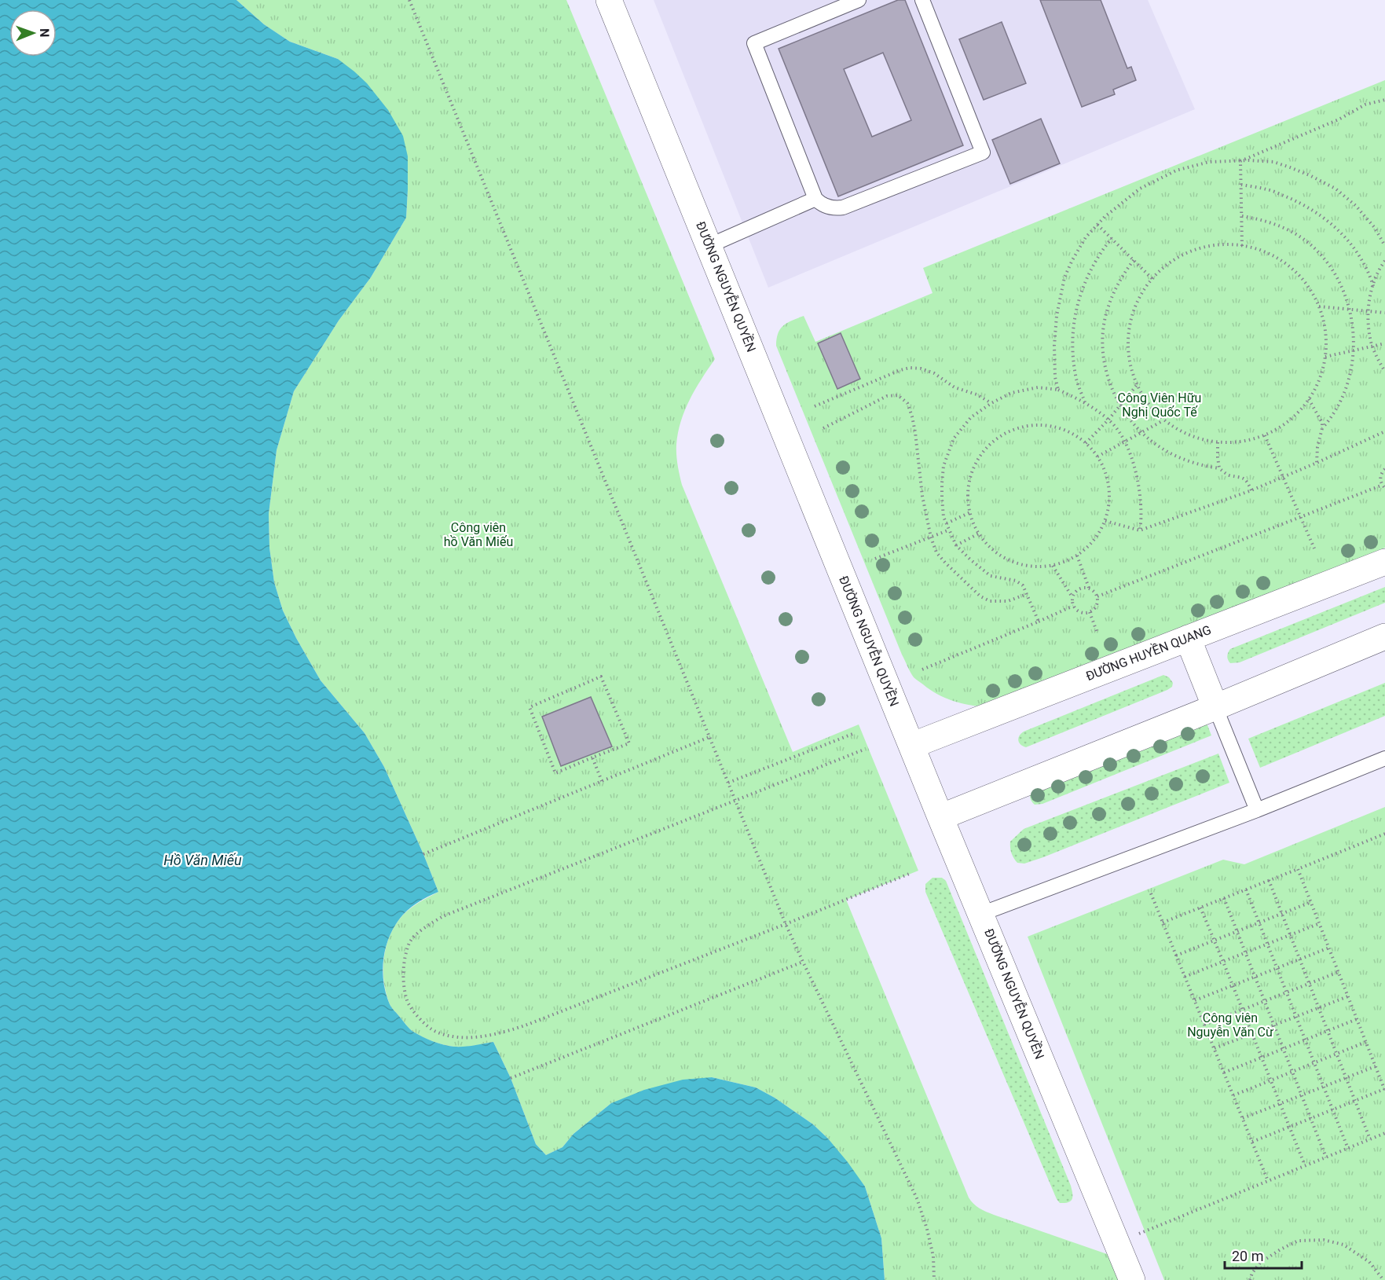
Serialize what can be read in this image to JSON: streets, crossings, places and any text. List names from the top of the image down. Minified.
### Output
{"streets":{"street":["ĐƯỜNG NGUYỄN QUYỀN","ĐƯỜNG HUYỀN QUANG"]},"crossings":[["ĐƯỜNG NGUYỄN QUYỀN","ĐƯỜNG HUYỀN QUANG"]],"water":["Hồ Văn Miếu"],"parks":["Công Viên Hữu Nghị Quốc Tế","Công viên hồ Văn Miếu","Công viên Nguyễn Văn Cừ"],"scale_bar":"20 m","north":"right"}
